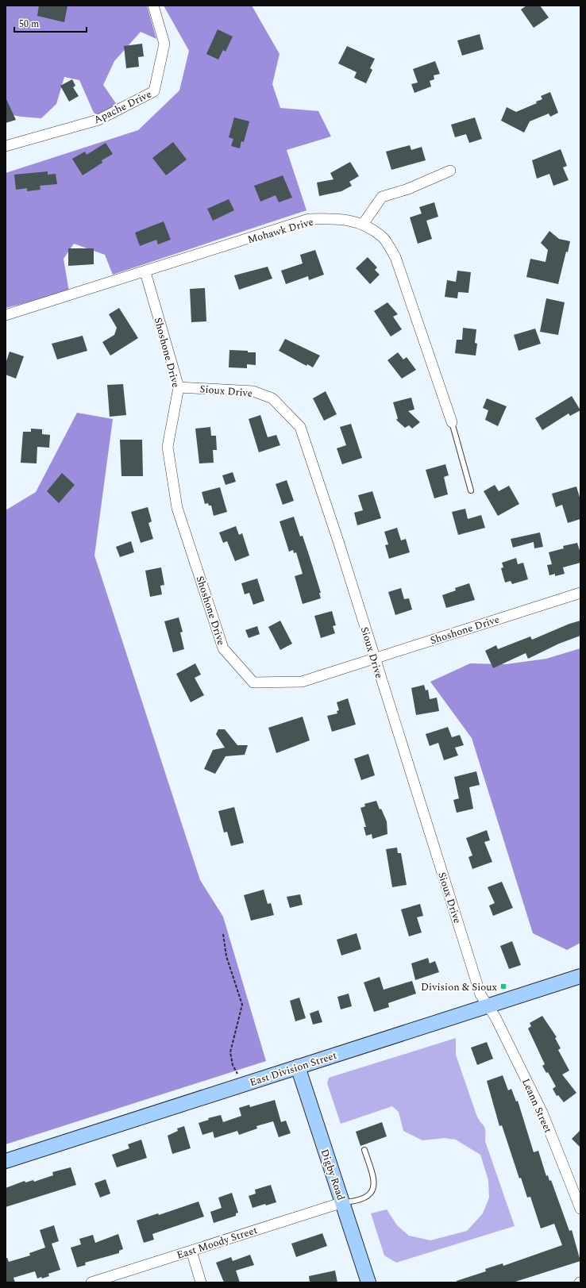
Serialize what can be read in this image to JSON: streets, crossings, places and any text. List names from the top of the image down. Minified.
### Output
{"streets":{"street":["Apache Drive","Mohawk Drive","Shoshone Drive","Sioux Drive","East Division Street","Leann Street","Digby Road","East Moody Street"]},"crossings":[["Mohawk Drive","Shoshone Drive"],["Shoshone Drive","Sioux Drive"],["Sioux Drive","East Division Street"],["Sioux Drive","Leann Street"],["East Division Street","Leann Street"],["East Division Street","Digby Road"],["Digby Road","East Moody Street"]],"places":{"transit":["Division & Sioux"]},"scale_bar":"50 m"}
